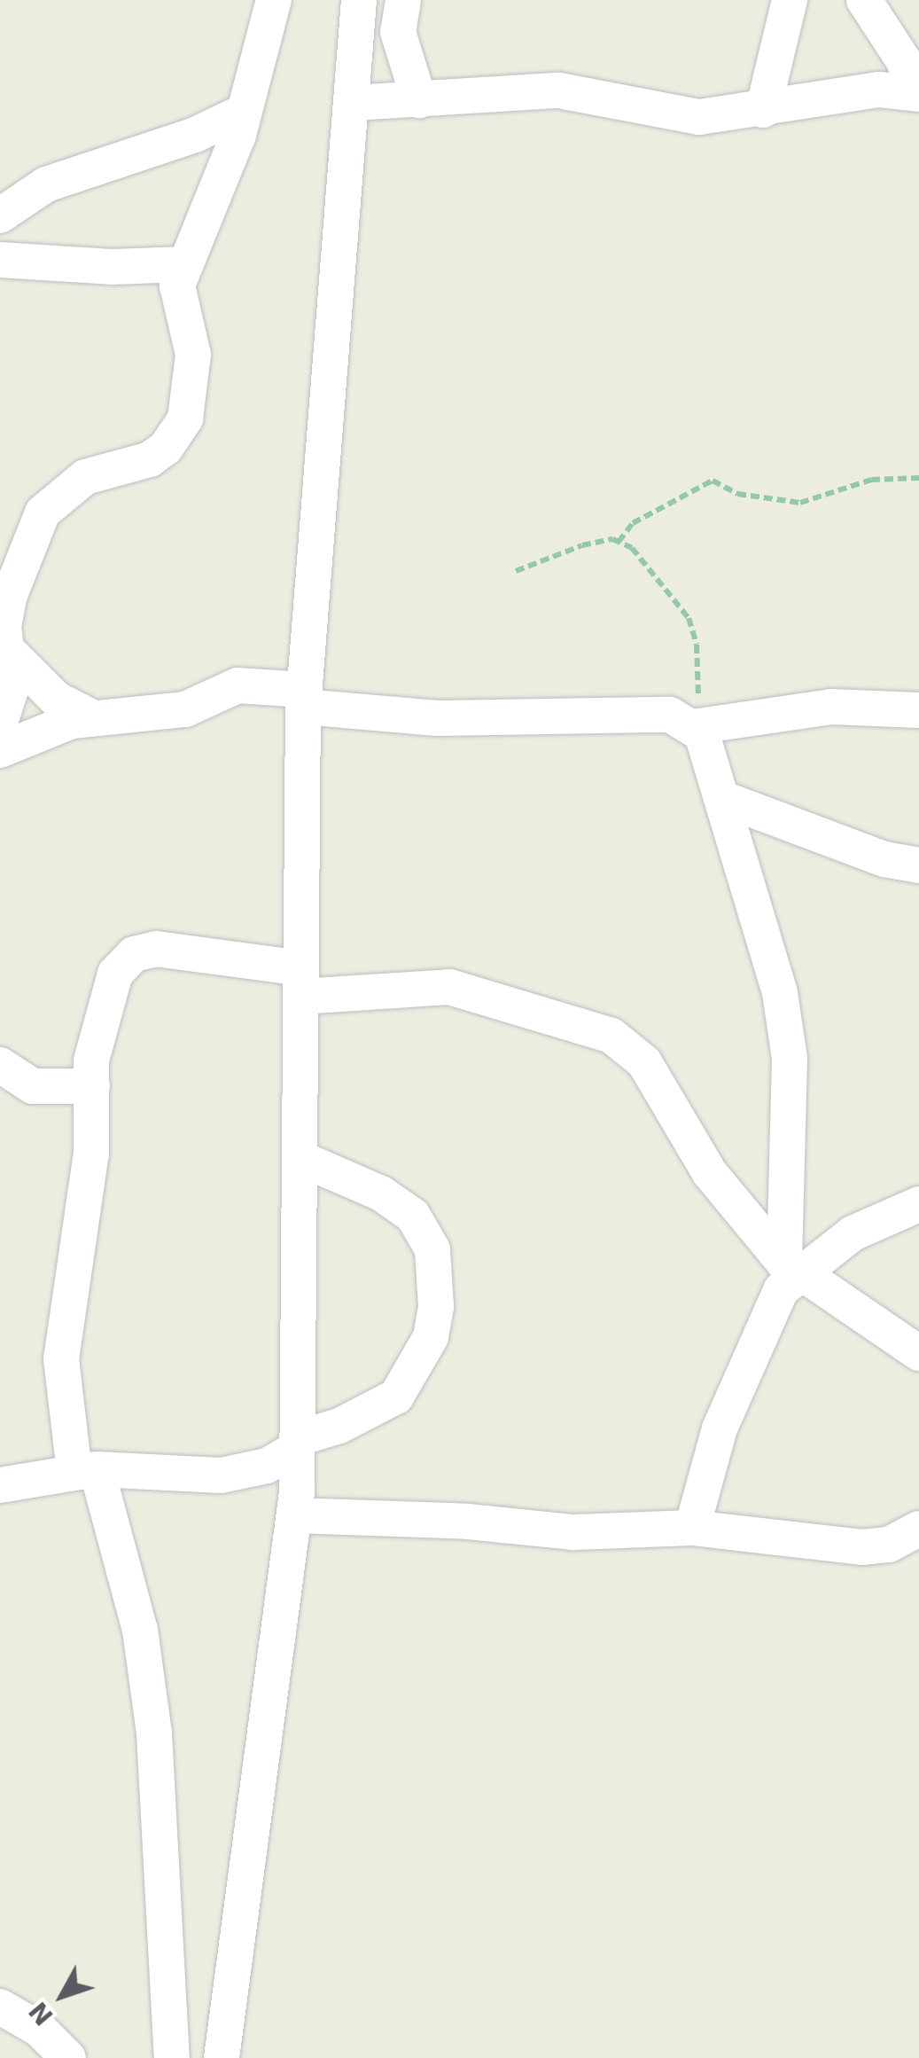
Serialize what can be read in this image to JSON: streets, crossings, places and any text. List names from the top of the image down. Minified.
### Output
{"north":"bottom left"}
